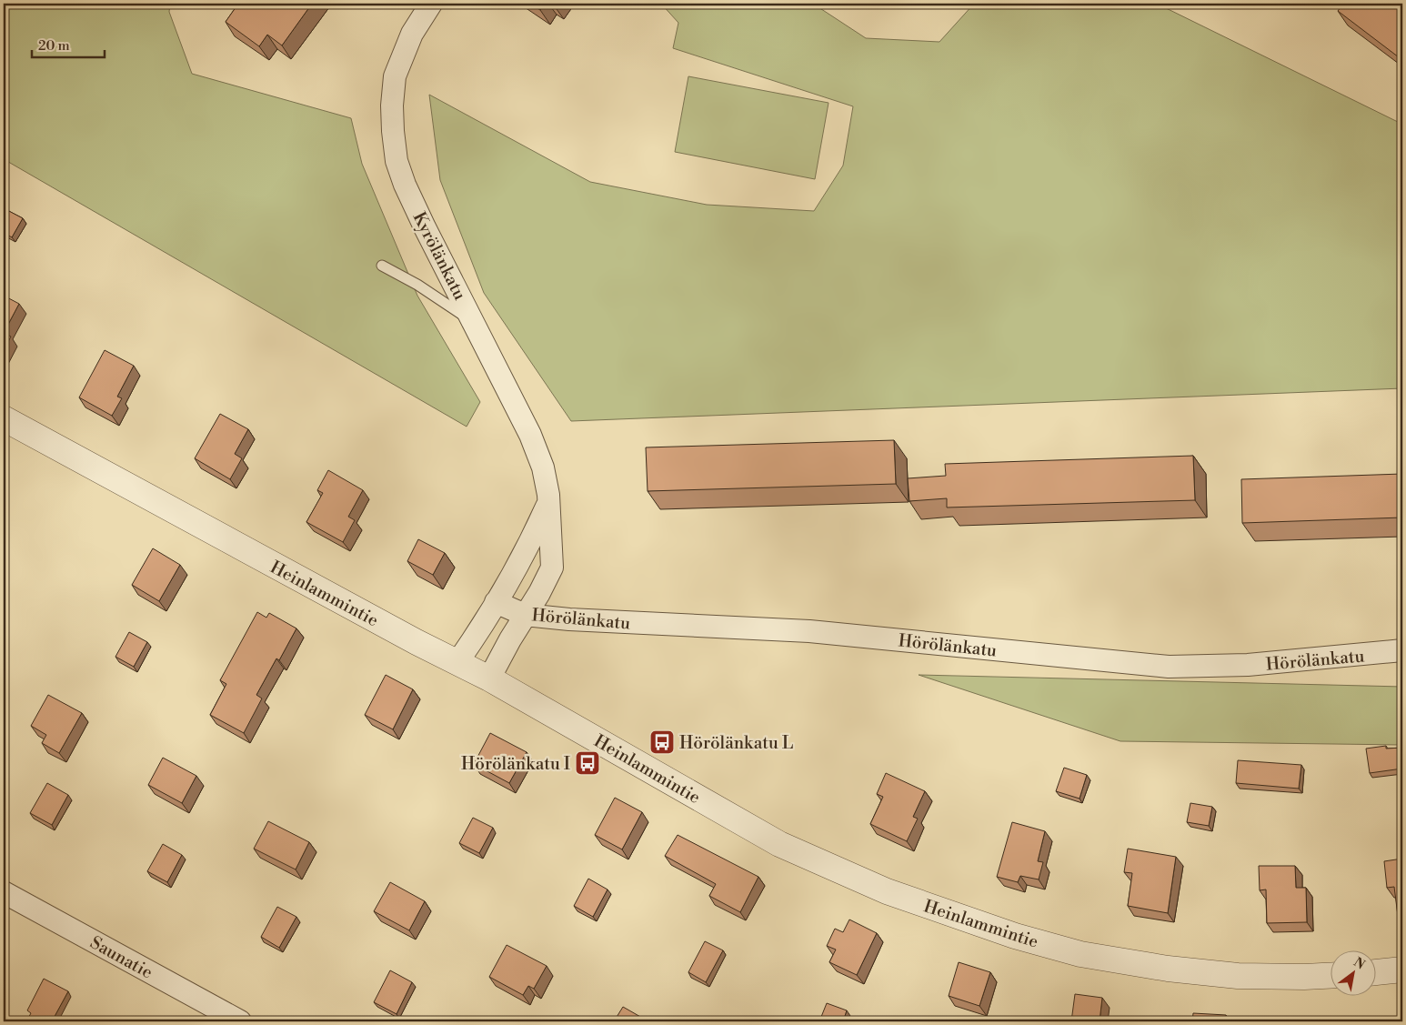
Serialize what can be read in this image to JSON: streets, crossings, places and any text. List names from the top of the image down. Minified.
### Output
{"streets":{"street":["Kyrölänkatu","Heinlammintie","Hörölänkatu","Saunatie"]},"crossings":[["Kyrölänkatu","Heinlammintie"],["Kyrölänkatu","Hörölänkatu"]],"places":{"bus stop":["Hörölänkatu L","Hörölänkatu I"]},"scale_bar":"20 m","north":"top right"}
